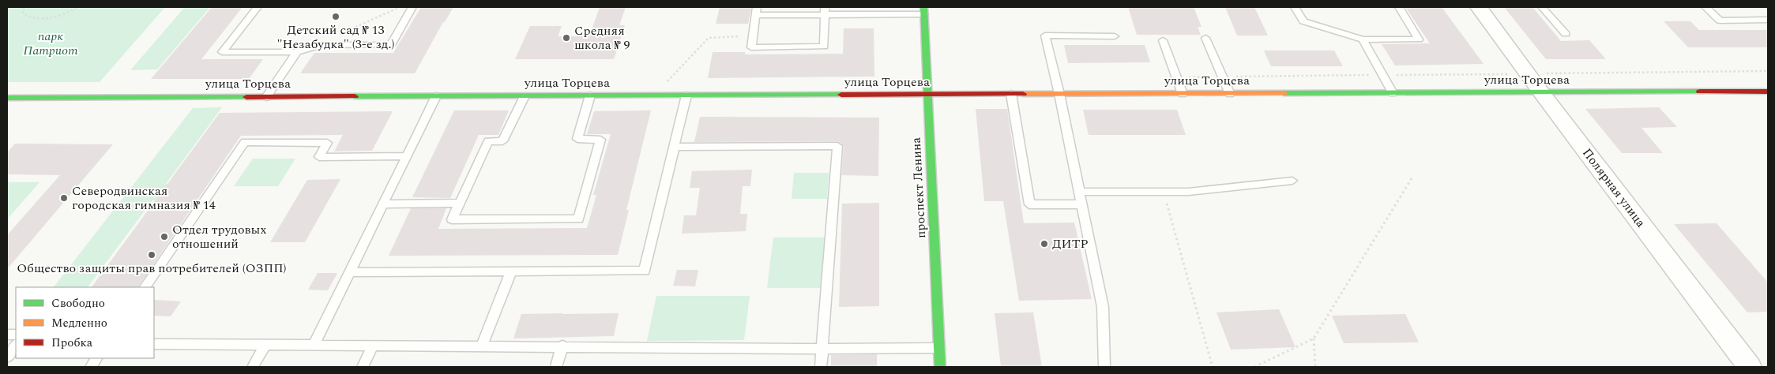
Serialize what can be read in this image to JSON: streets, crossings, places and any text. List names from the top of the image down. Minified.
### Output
{"streets":{"street":["улица Торцева","проспект Ленина","Полярная улица"]},"crossings":[["улица Торцева","проспект Ленина"],["улица Торцева","Полярная улица"]],"parks":["парк Патриот"],"places":["Детский сад № 13 \"Незабудка\" (3-е зд.)","Средняя школа № 9","Северодвинская городская гимназия № 14","Отдел трудовых отношений","ДИТР","Общество защиты прав потребителей (ОЗПП)"],"legend":["Свободно","Медленно","Пробка"]}
